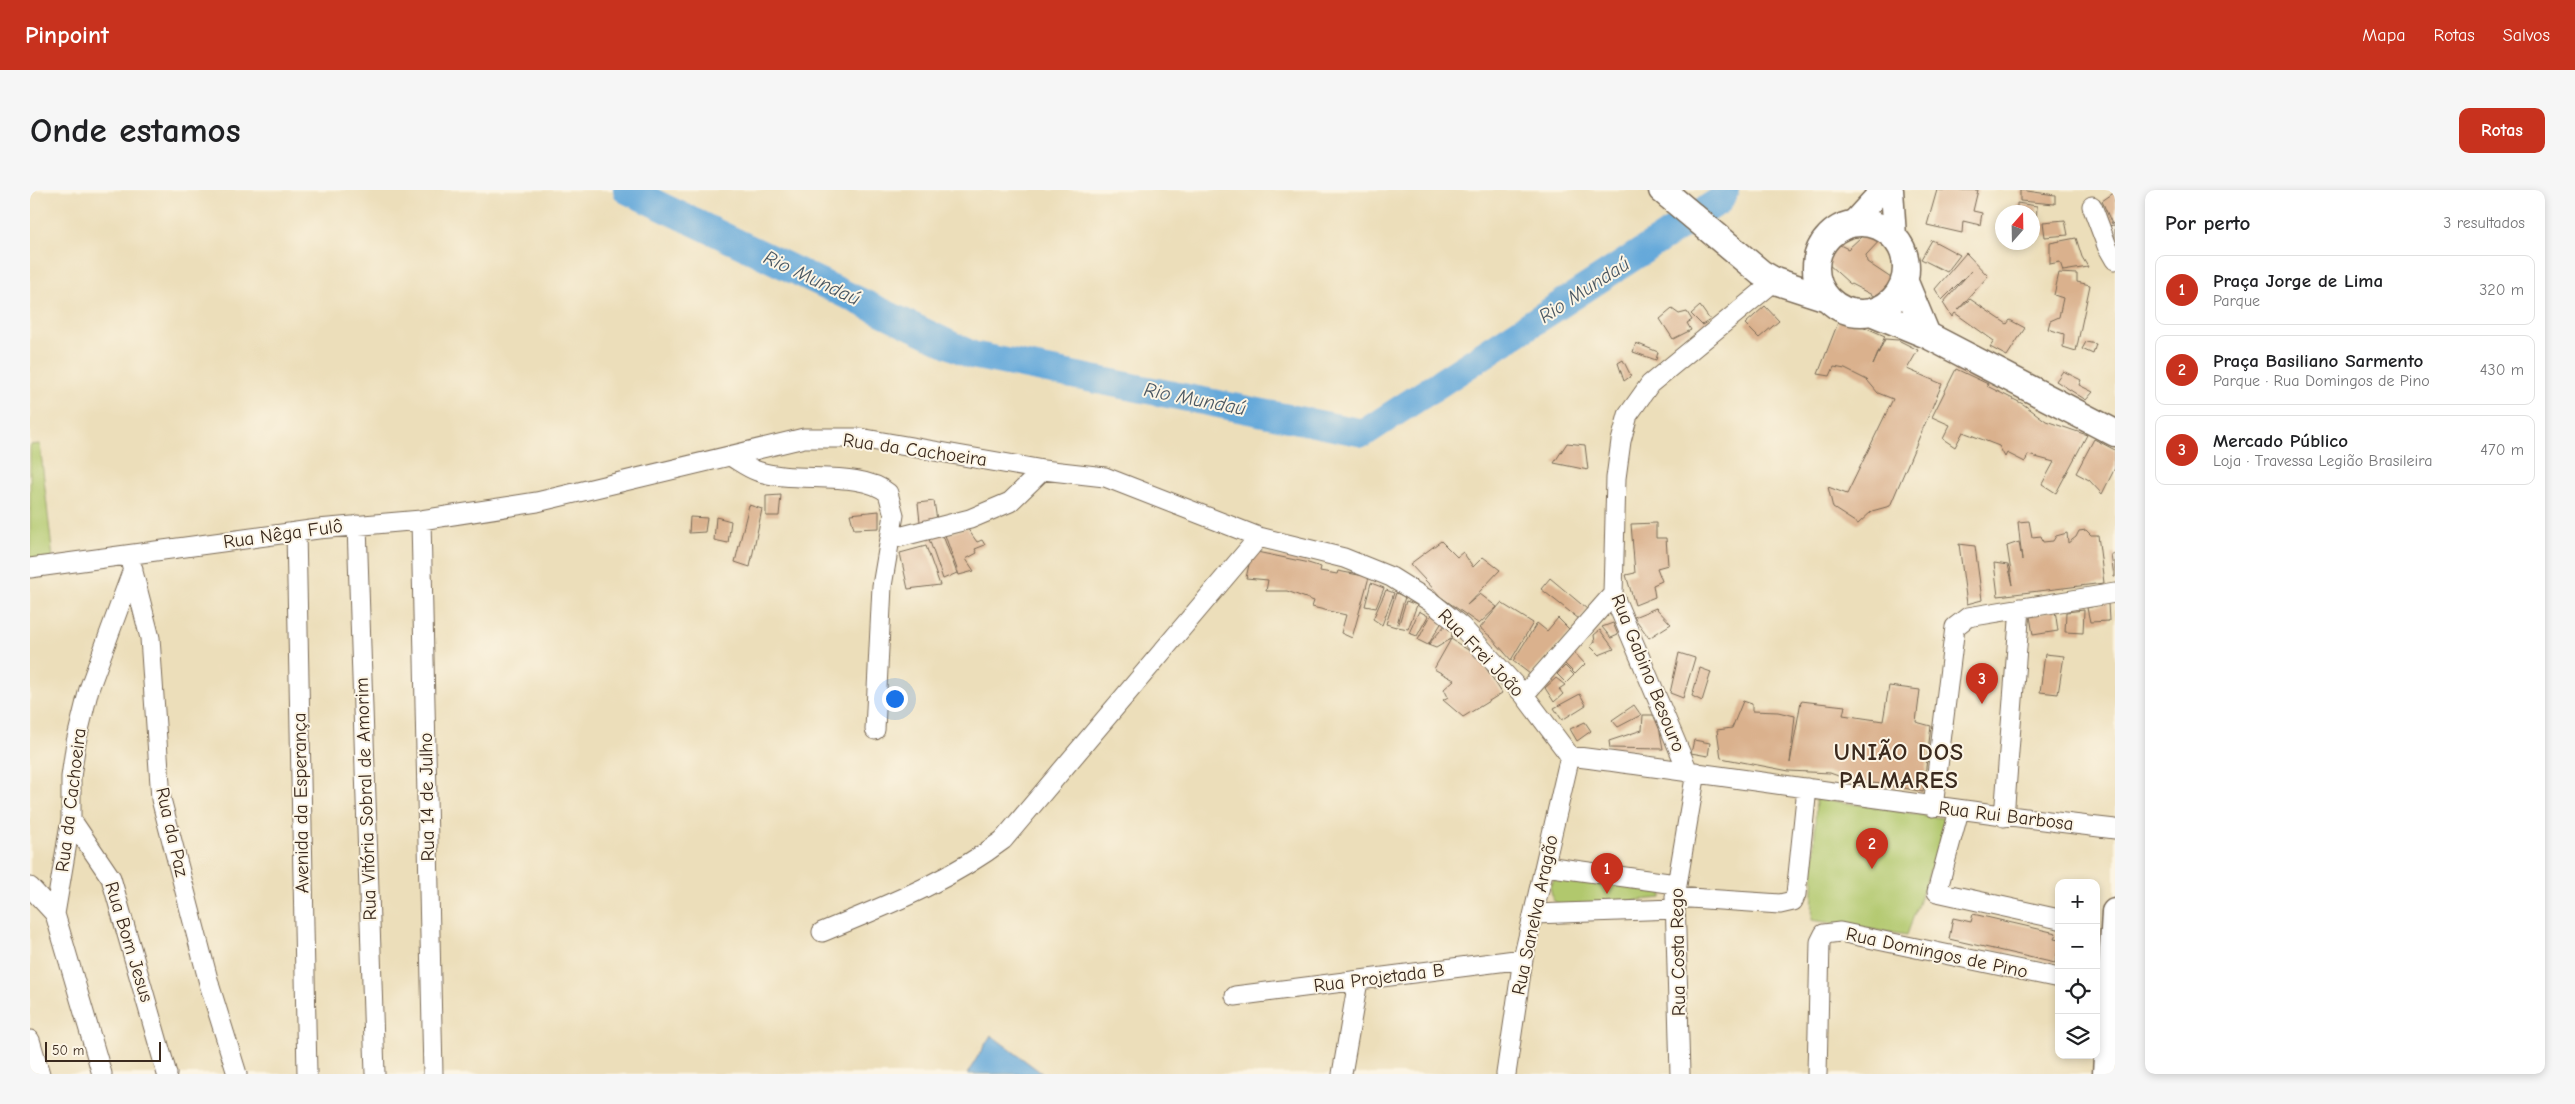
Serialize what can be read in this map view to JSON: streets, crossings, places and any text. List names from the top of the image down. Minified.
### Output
{"streets":{"street":["Rua da Cachoeira","Rua Nêga Fulô","Rua Frei João","Rua Gabino Besouro","Rua 14 de Julho","Rua Vitória Sobral de Amorim","Avenida da Esperança","Rua Rui Barbosa","Rua da Paz","Rua Sanelva Aragão","Rua Bom Jesus","Rua Costa Rego","Rua Domingos de Pino","Rua Projetada B"]},"crossings":[["Rua da Cachoeira","Rua Nêga Fulô"],["Rua da Cachoeira","Rua Frei João"],["Rua da Cachoeira","Rua da Paz"],["Rua da Cachoeira","Rua Bom Jesus"],["Rua Nêga Fulô","Rua 14 de Julho"],["Rua Nêga Fulô","Rua Vitória Sobral de Amorim"],["Rua Nêga Fulô","Avenida da Esperança"],["Rua Nêga Fulô","Rua da Paz"],["Rua Frei João","Rua Rui Barbosa"],["Rua Frei João","Rua Sanelva Aragão"],["Rua Gabino Besouro","Rua Rui Barbosa"],["Rua Gabino Besouro","Rua Costa Rego"],["Rua Rui Barbosa","Rua Sanelva Aragão"],["Rua Rui Barbosa","Rua Costa Rego"],["Rua Sanelva Aragão","Rua Projetada B"]],"districts":["UNIÃO DOS PALMARES"],"water":["Rio Mundaú"],"scale_bar":"50 m","north":"top","page":{"header":"Pinpoint","nav":["Mapa","Rotas","Salvos"],"buttons":"Rotas","title":"Onde estamos","heading":["Por perto","3 resultados"],"list":[{"mark":"1","name":"Praça Jorge de Lima","note":"Parque","value":"320 m"},{"mark":"2","name":"Praça Basiliano Sarmento","note":"Parque · Rua Domingos de Pino","value":"430 m"},{"mark":"3","name":"Mercado Público","note":"Loja · Travessa Legião Brasileira","value":"470 m"}],"pins":["3","2","1"],"map_buttons":["+","−"],"scale":"50 m"}}
